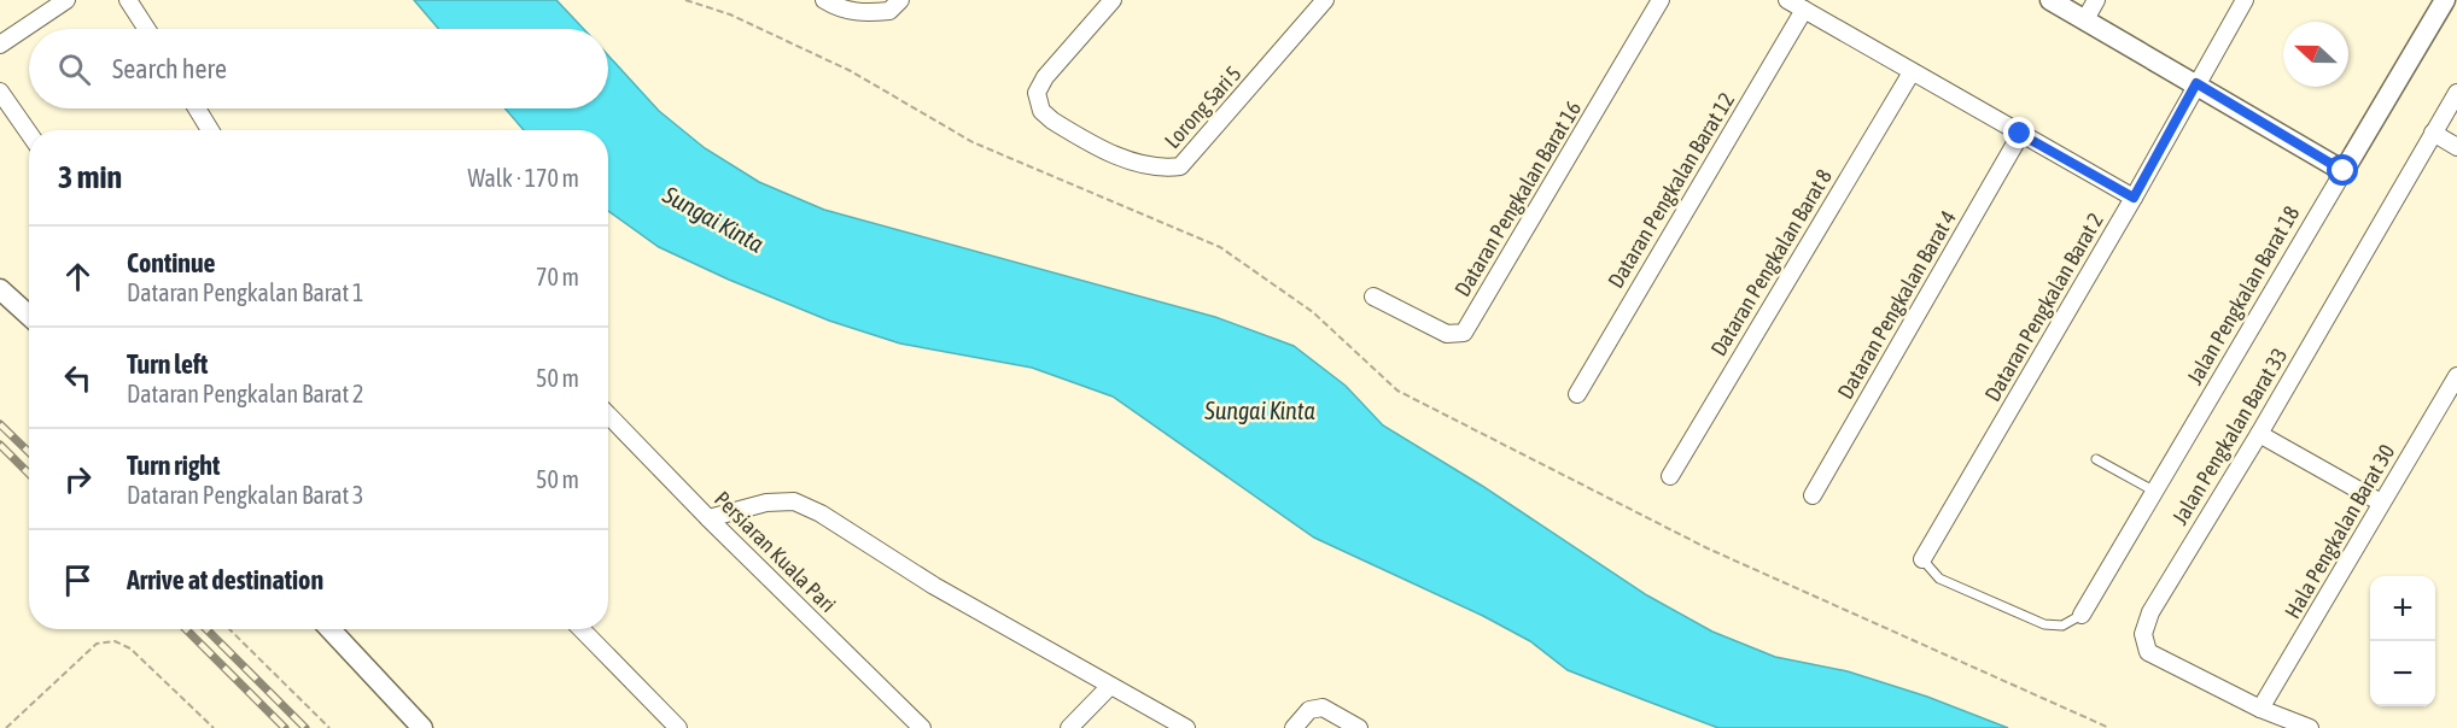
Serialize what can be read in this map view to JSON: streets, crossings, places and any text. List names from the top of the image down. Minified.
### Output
{"streets":{"street":["Lorong Sari 5","Dataran Pengkalan Barat 12","Dataran Pengkalan Barat 16","Dataran Pengkalan Barat 8","Jalan Pengkalan Barat 18","Dataran Pengkalan Barat 4","Dataran Pengkalan Barat 2","Jalan Pengkalan Barat 33","Hala Pengkalan Barat 30","Persiaran Kuala Pari"]},"crossings":[["Jalan Pengkalan Barat 33","Hala Pengkalan Barat 30"]],"water":["Sungai Kinta"],"north":"left","page":{"search":"Search here","heading":["3 min","Walk · 170 m"],"list":[["Continue","Dataran Pengkalan Barat 1","70 m"],["Turn left","Dataran Pengkalan Barat 2","50 m"],["Turn right","Dataran Pengkalan Barat 3","50 m"],"Arrive at destination"],"map_buttons":["+","−"]}}
